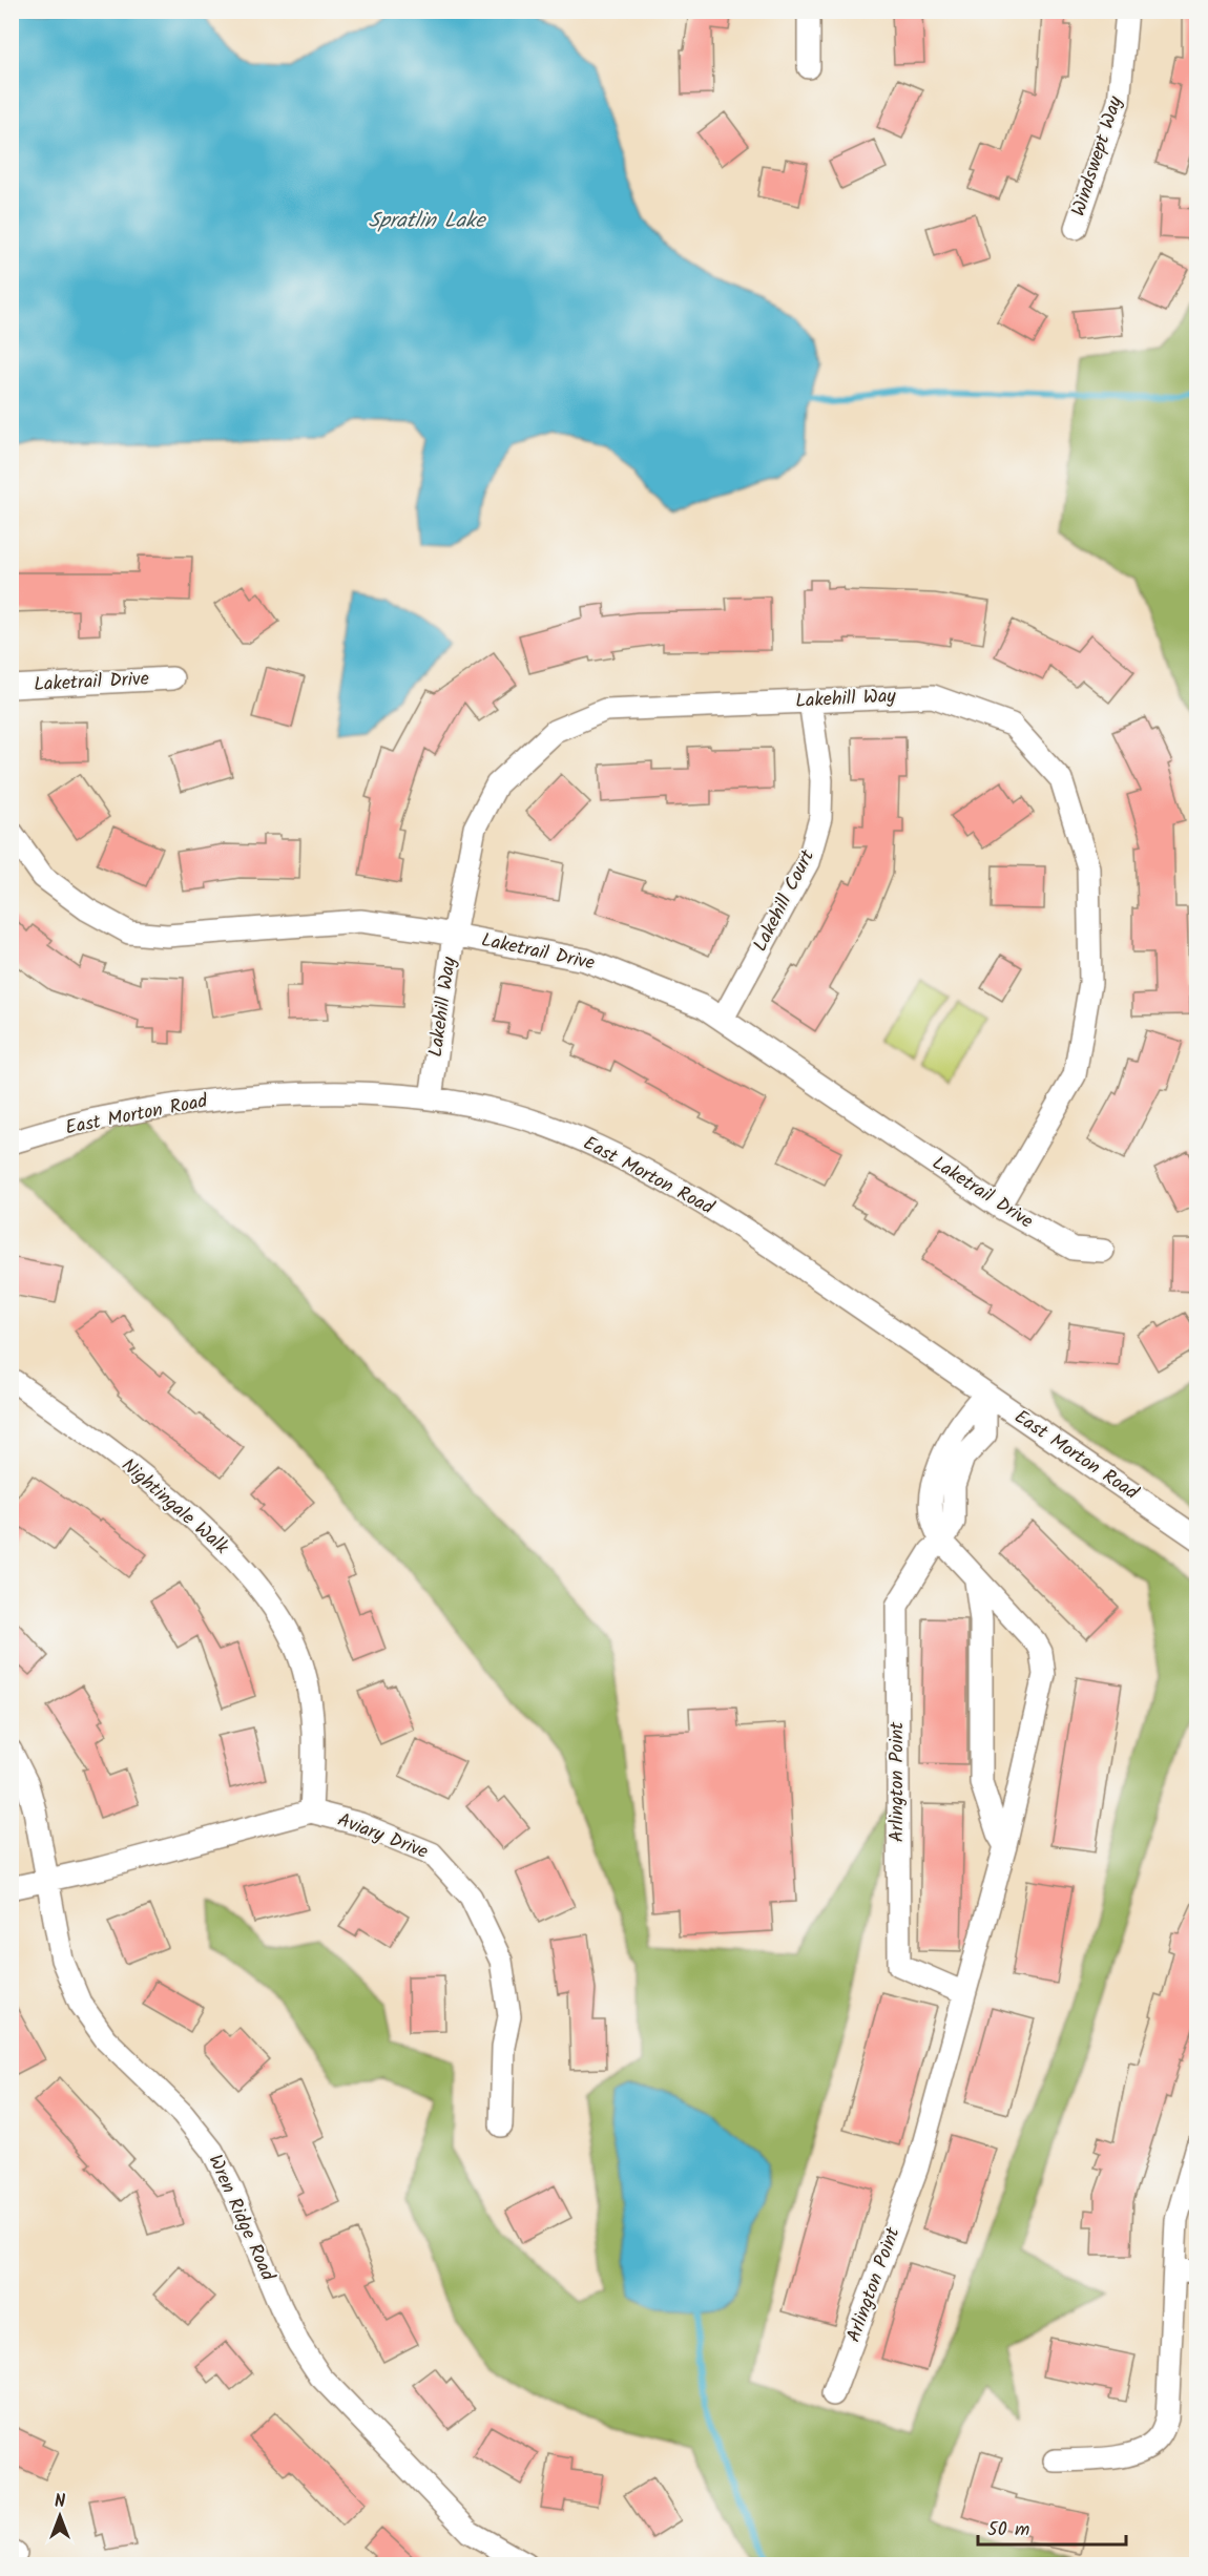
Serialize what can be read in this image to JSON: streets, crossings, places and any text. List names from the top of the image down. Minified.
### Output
{"streets":{"street":["Windswept Way","Laketrail Drive","Lakehill Way","Lakehill Court","East Morton Road","Nightingale Walk","Arlington Point","Aviary Drive","Wren Ridge Road"]},"crossings":[["Laketrail Drive","Lakehill Way"],["Laketrail Drive","Lakehill Court"],["Lakehill Way","Lakehill Court"],["Lakehill Way","East Morton Road"],["East Morton Road","Arlington Point"],["Nightingale Walk","Aviary Drive"],["Aviary Drive","Wren Ridge Road"]],"water":["Spratlin Lake"],"scale_bar":"50 m","north":"top"}
